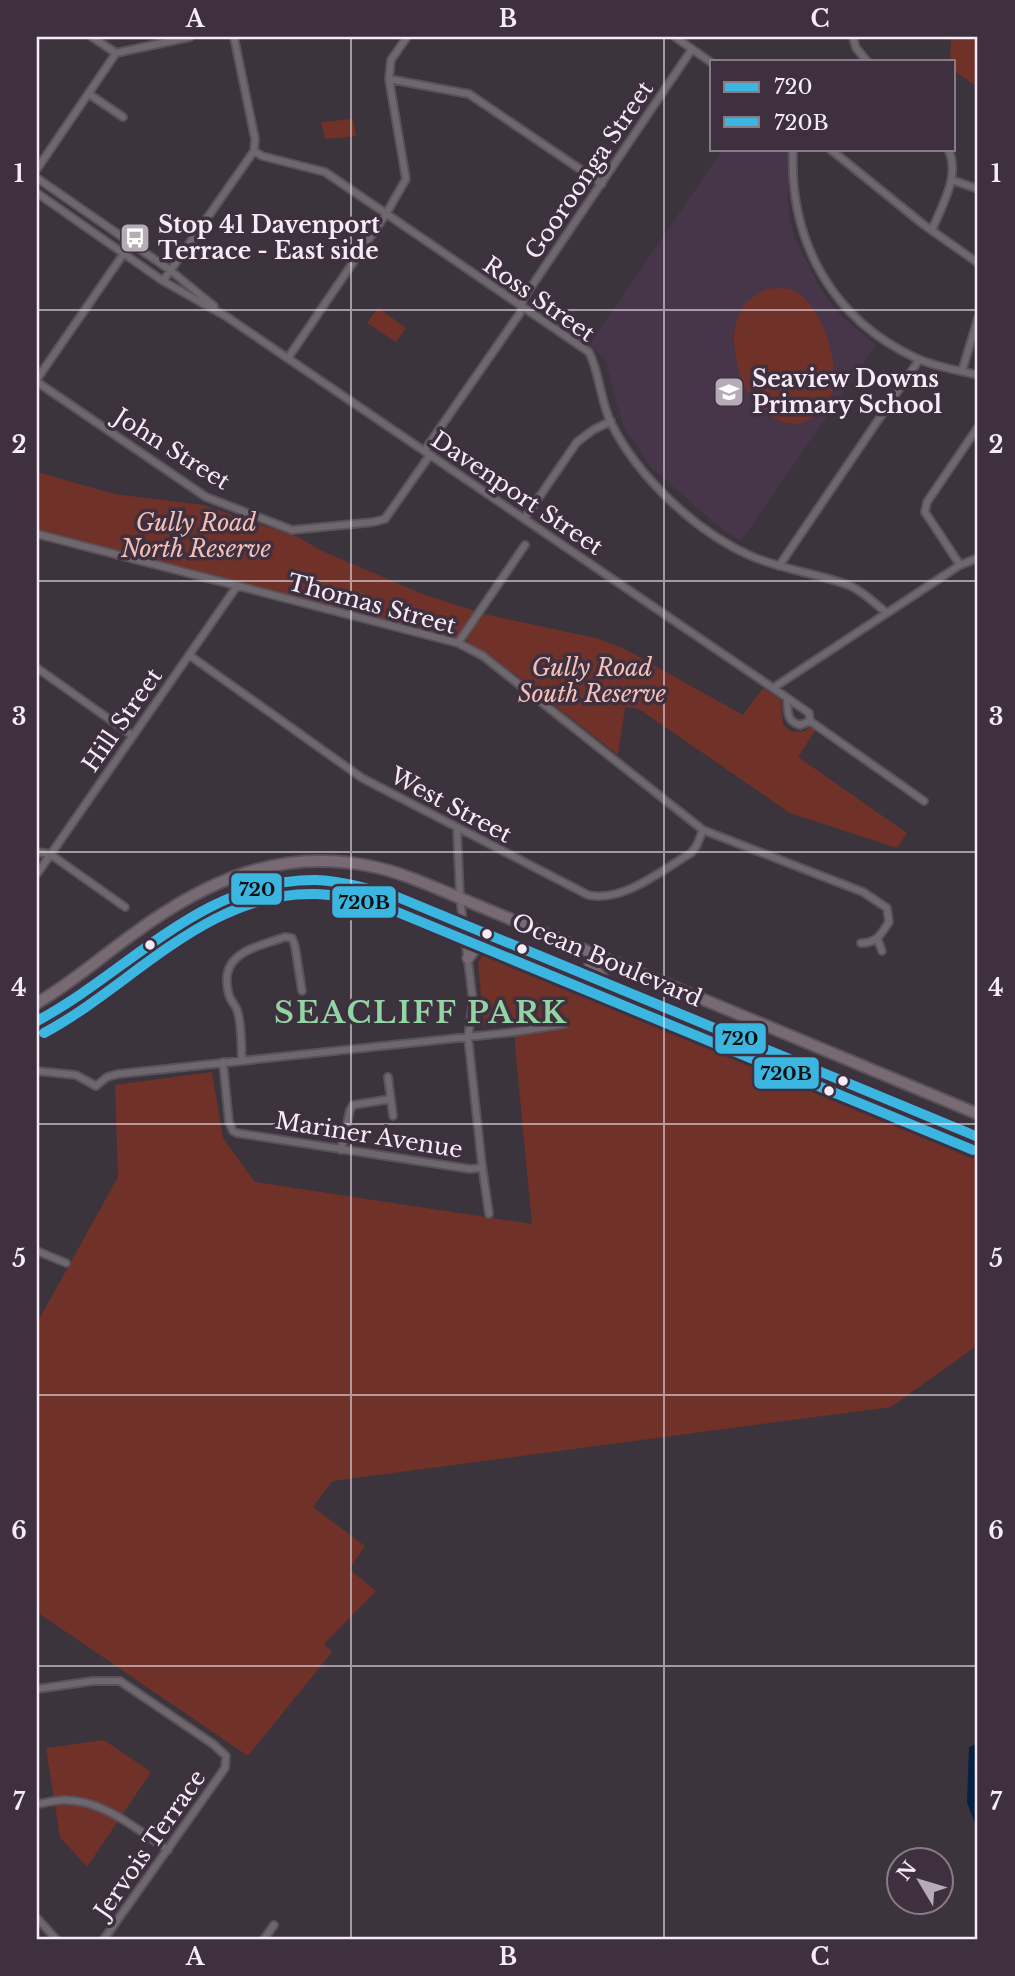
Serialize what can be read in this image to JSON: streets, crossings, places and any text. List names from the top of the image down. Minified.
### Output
{"streets":{"main road":["Ocean Boulevard"],"street":["Gooroonga Street","Ross Street","John Street","Davenport Street","Thomas Street","Hill Street","West Street","Mariner Avenue","Jervois Terrace"]},"crossings":[["Gooroonga Street","Ross Street"],["Gooroonga Street","John Street"],["Gooroonga Street","Davenport Street"],["John Street","Davenport Street"],["Thomas Street","Hill Street"],["Thomas Street","West Street"],["Hill Street","West Street"],["West Street","Mariner Avenue"],["Ocean Boulevard","Mariner Avenue"]],"districts":["SEACLIFF PARK"],"parks":["Gully Road North Reserve","Gully Road South Reserve"],"places":{"bus stop":["Stop 41 Davenport Terrace - East side"],"school or university":["Seaview Downs Primary School"]},"lines":["transit line 720","transit line 720B"],"legend":["720","720B"],"north":"top left","grid":{"columns":["A","B","C"],"rows":["1","2","3","4","5","6","7"]}}
